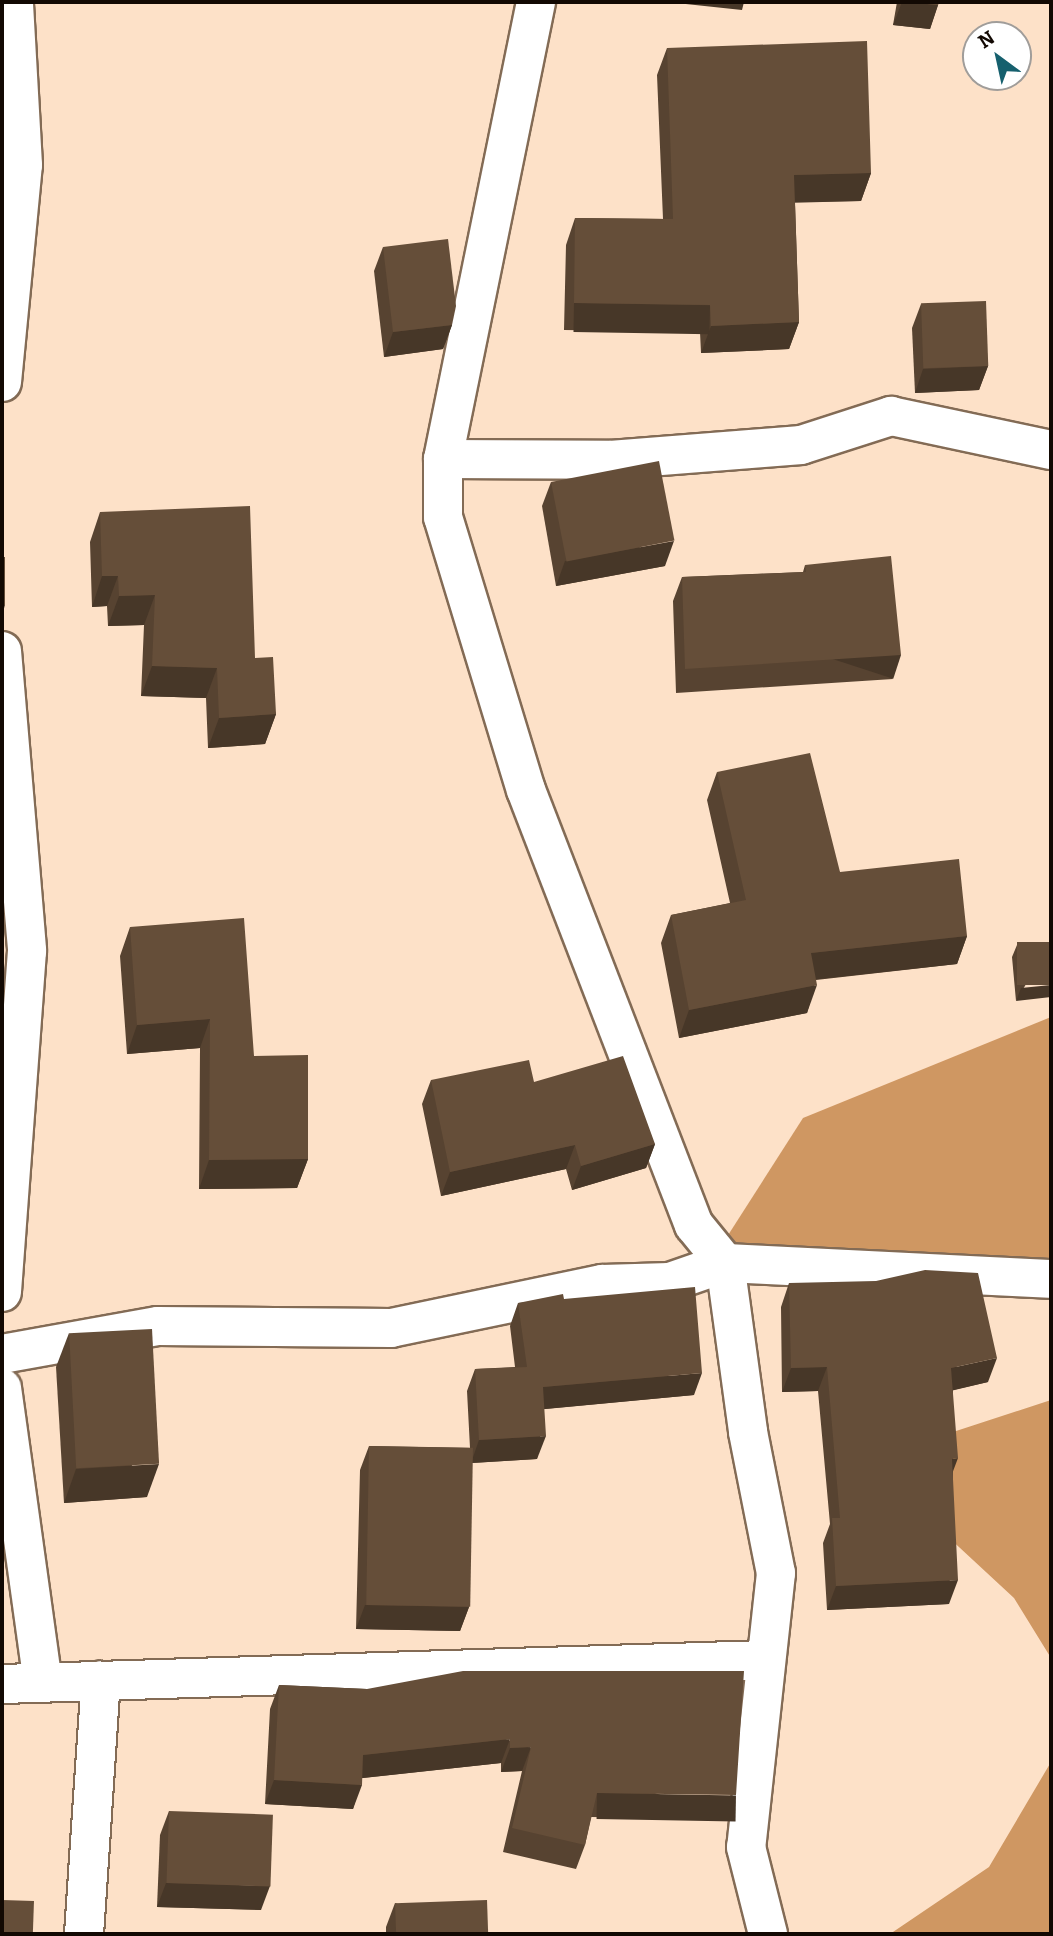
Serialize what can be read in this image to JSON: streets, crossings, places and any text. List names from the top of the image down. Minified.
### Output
{"north":"top left"}
